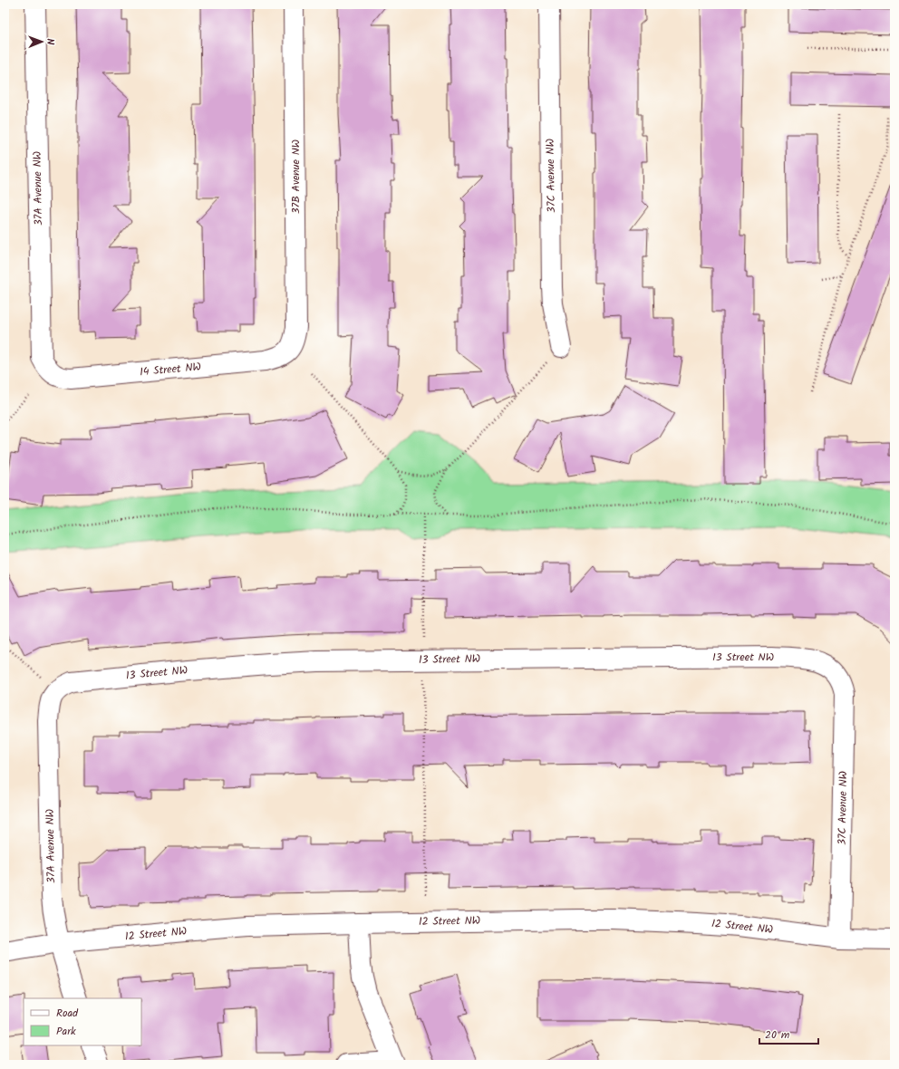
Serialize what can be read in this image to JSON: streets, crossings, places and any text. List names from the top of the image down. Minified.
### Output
{"streets":{"street":["37C Avenue NW","37B Avenue NW","37A Avenue NW","14 Street NW","13 Street NW","12 Street NW"]},"crossings":[["37C Avenue NW","13 Street NW"],["37C Avenue NW","12 Street NW"],["37B Avenue NW","14 Street NW"],["37A Avenue NW","14 Street NW"],["37A Avenue NW","13 Street NW"],["37A Avenue NW","12 Street NW"]],"legend":["Road","Park"],"scale_bar":"20 m","north":"right"}
